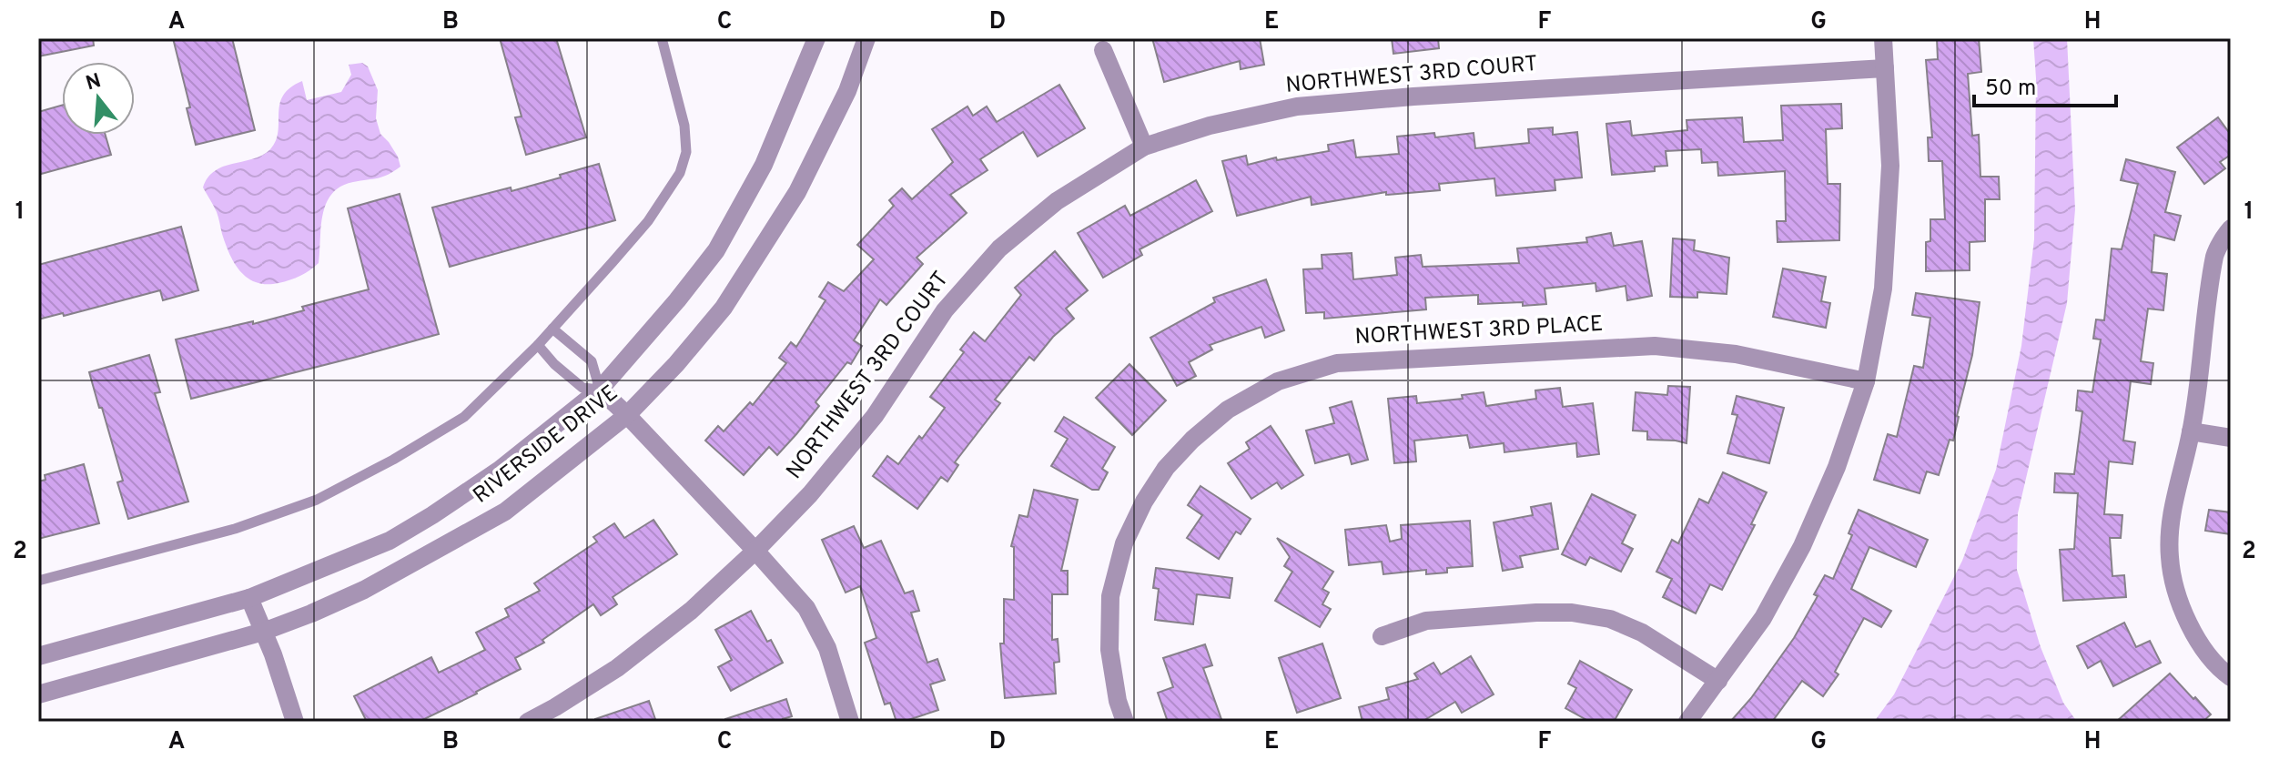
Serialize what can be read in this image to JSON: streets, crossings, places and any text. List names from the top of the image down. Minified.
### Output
{"streets":{"street":["NORTHWEST 3RD COURT","NORTHWEST 3RD PLACE","RIVERSIDE DRIVE"]},"scale_bar":"50 m","north":"top","grid":{"columns":["A","B","C","D","E","F","G","H"],"rows":["1","2"]}}
